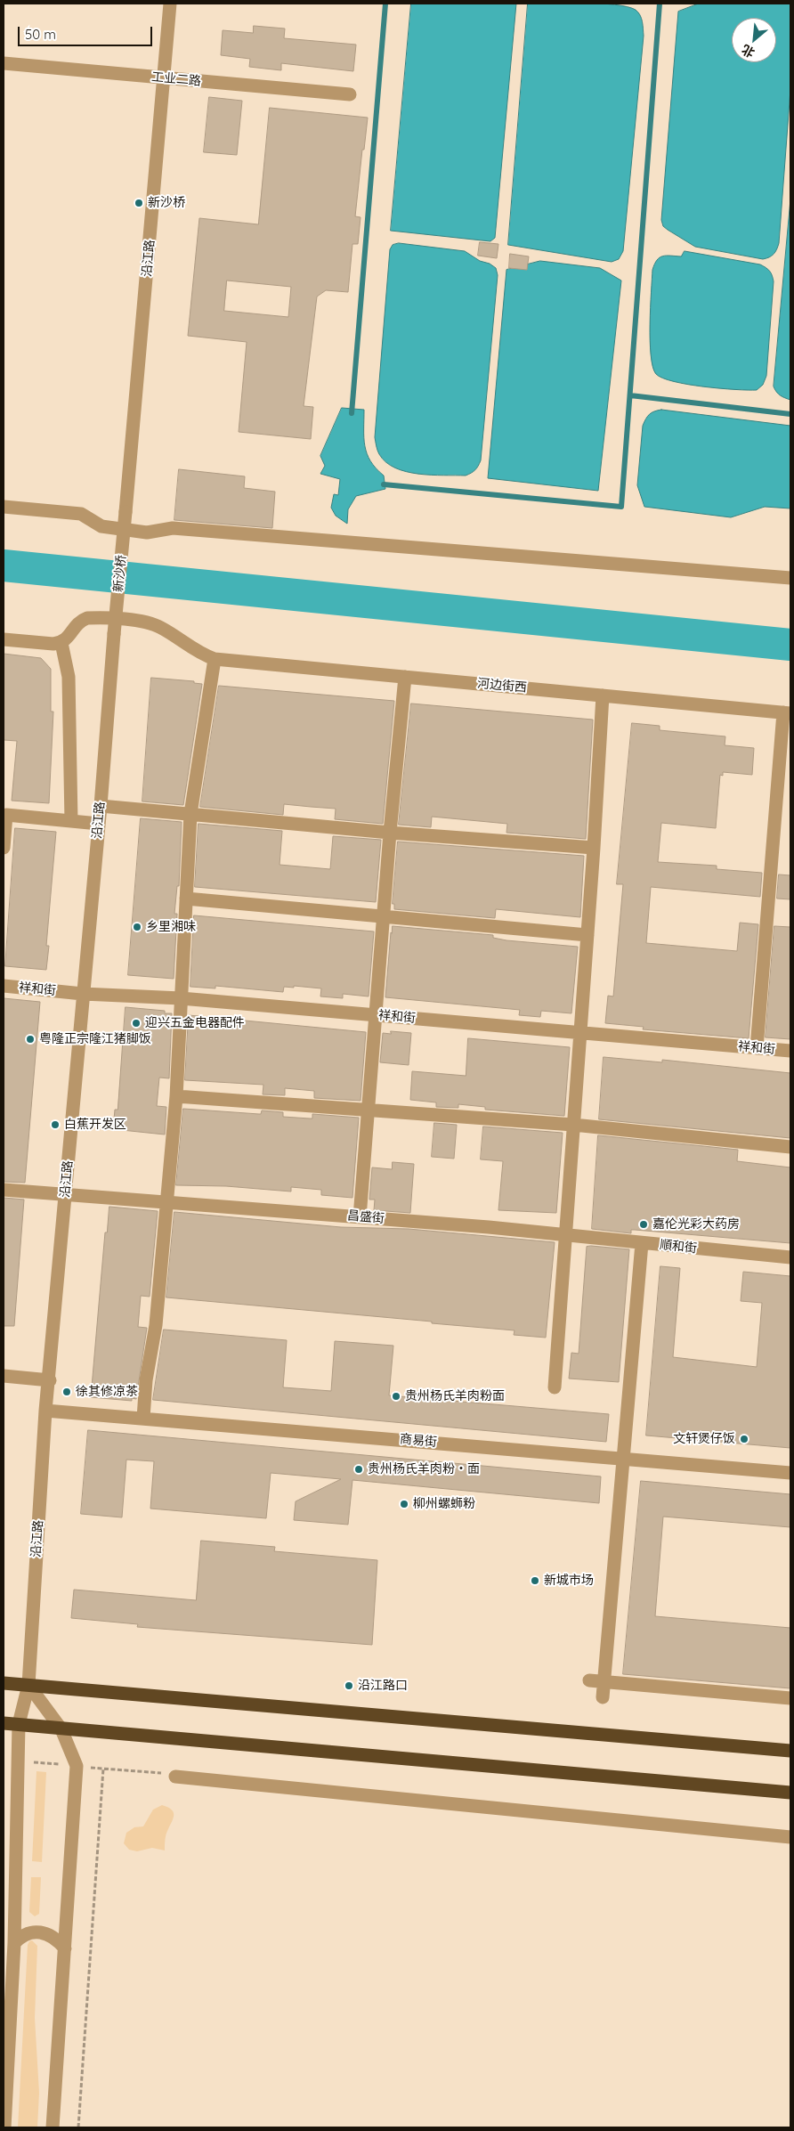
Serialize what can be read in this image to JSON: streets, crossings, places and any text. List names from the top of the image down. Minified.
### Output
{"streets":{"street":["工业二路","沿江路","新沙桥","河边街西","祥和街","昌盛街","順和街","商易街"]},"crossings":[["工业二路","沿江路"],["沿江路","新沙桥"],["沿江路","祥和街"],["沿江路","昌盛街"],["沿江路","商易街"],["昌盛街","順和街"]],"places":["新沙桥","乡里湘味","迎兴五金电器配件","粤隆正宗隆江猪脚饭","白蕉开发区","嘉伦光彩大药房","徐其修凉茶","贵州杨氏羊肉粉面","文轩煲仔饭","贵州杨氏羊肉粉・面","柳州螺蛳粉","新城市场","沿江路口"],"scale_bar":"50 m","north":"bottom left"}
